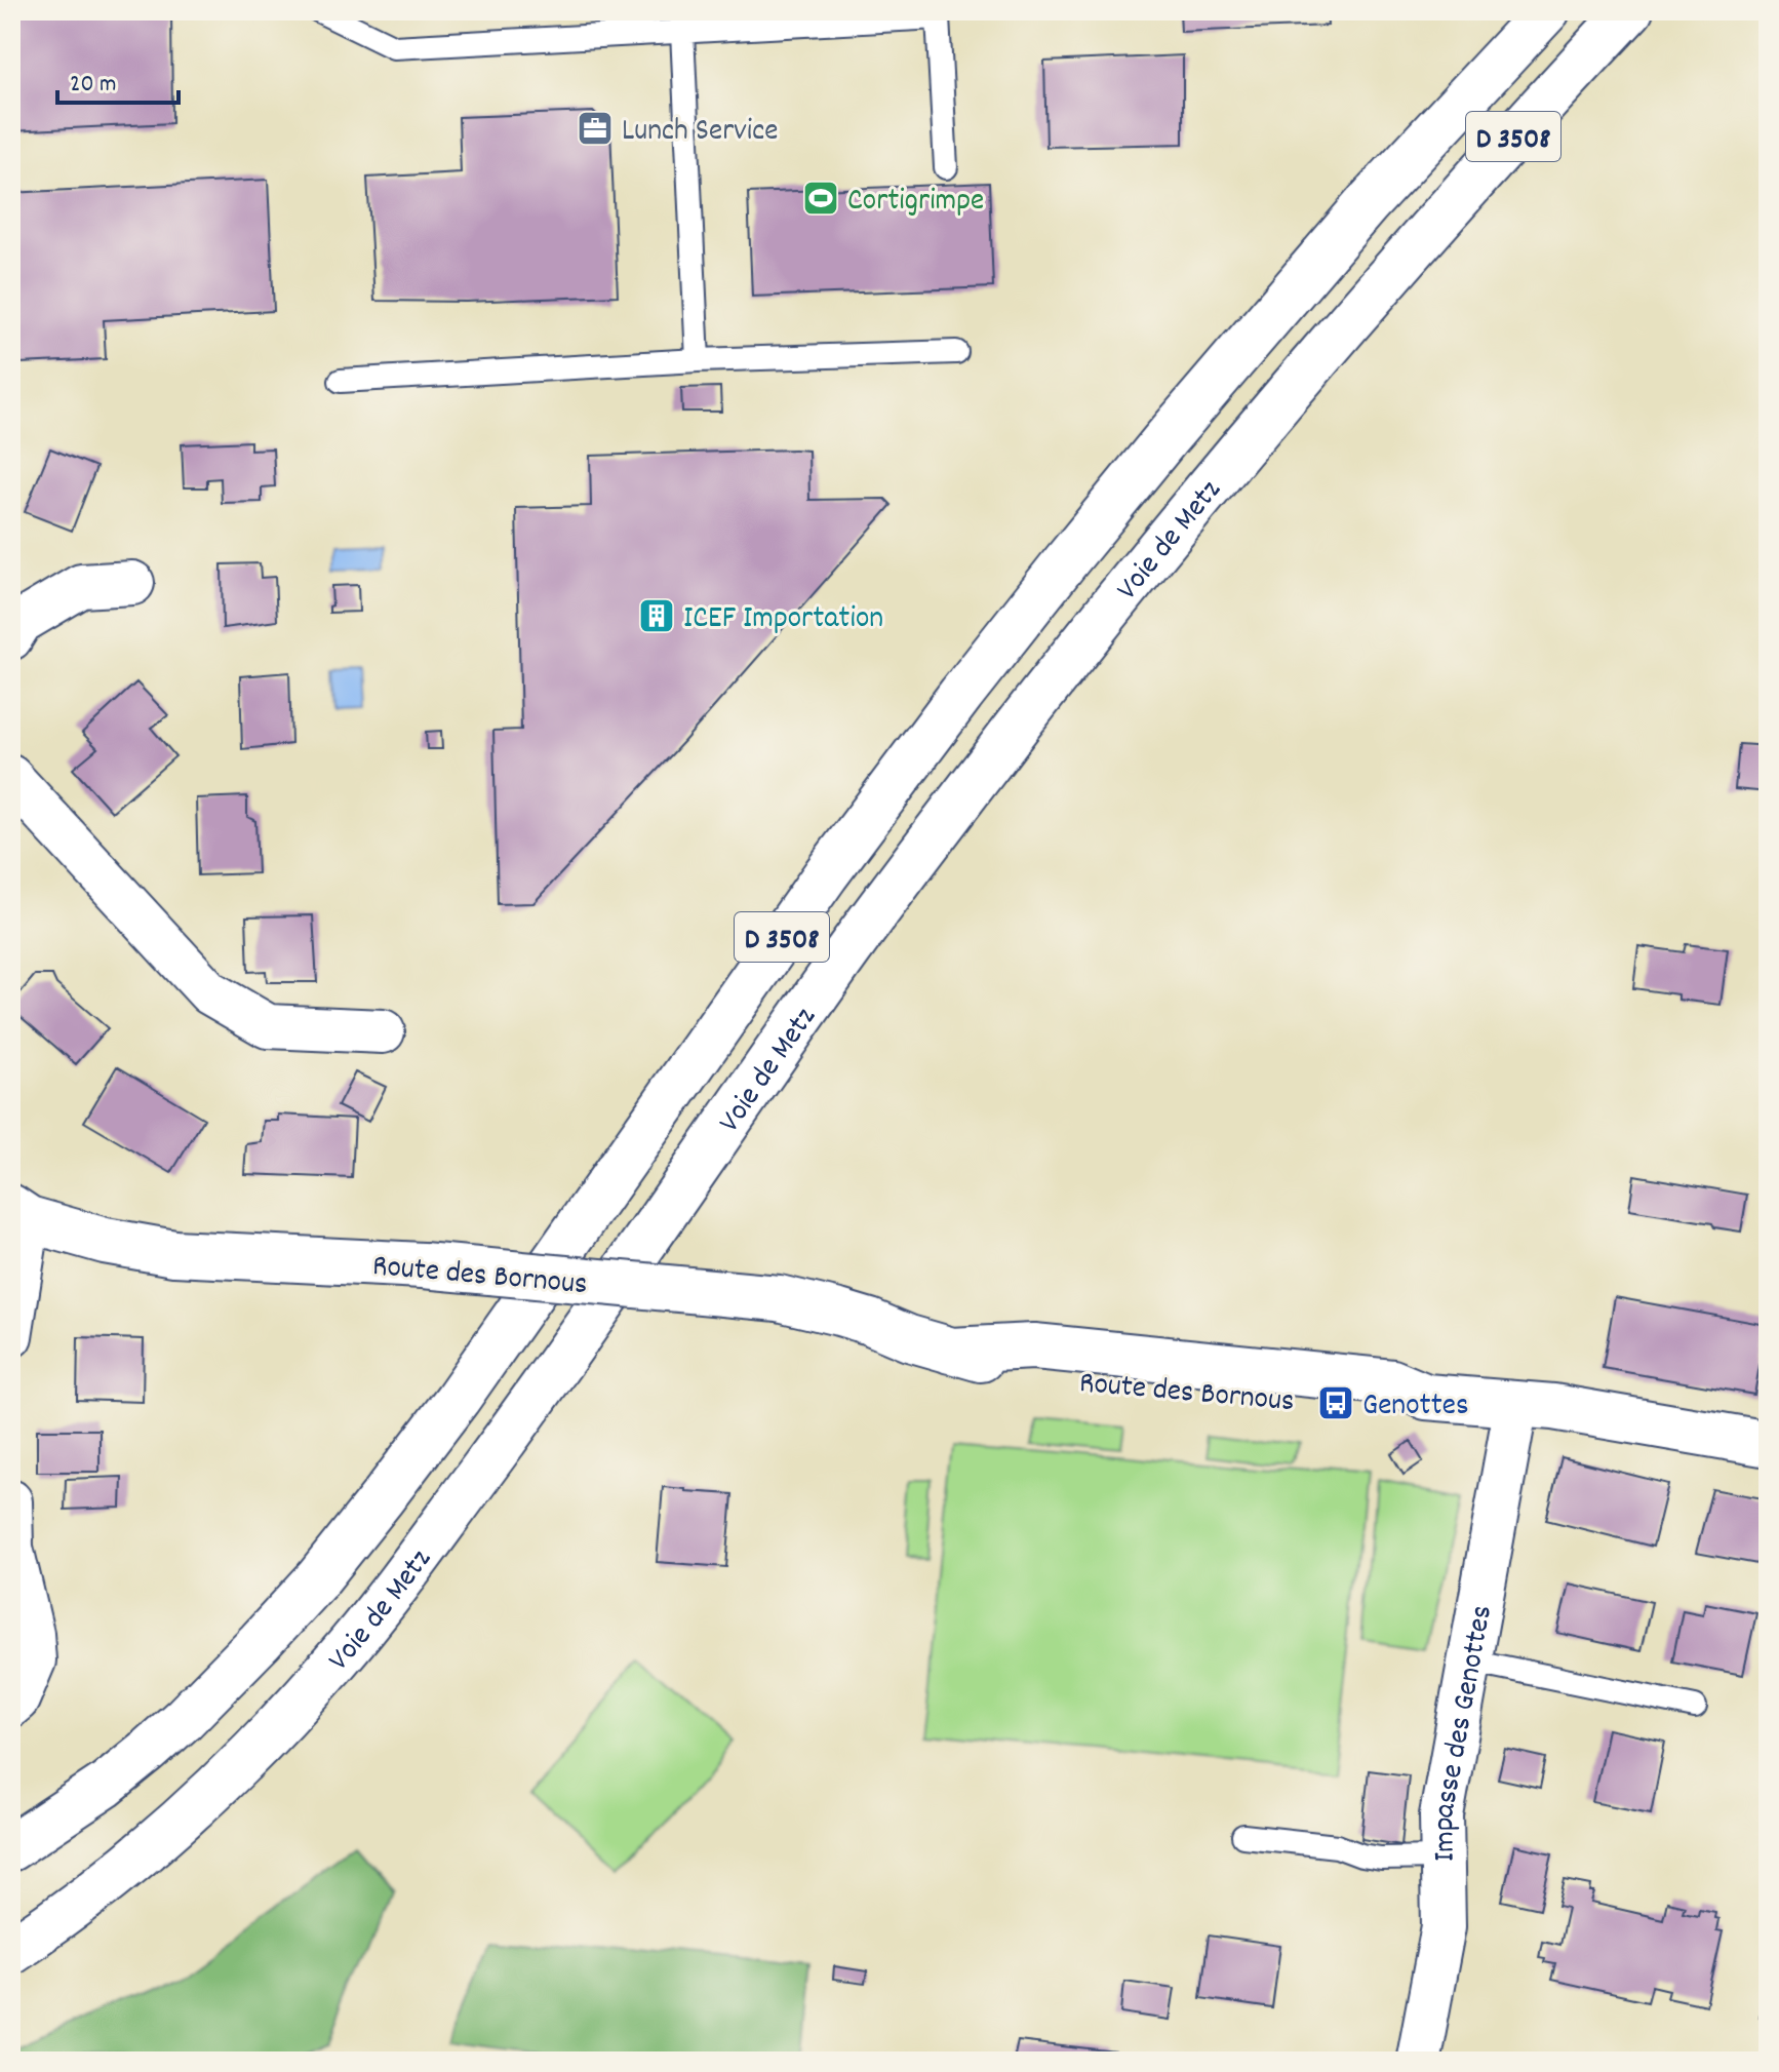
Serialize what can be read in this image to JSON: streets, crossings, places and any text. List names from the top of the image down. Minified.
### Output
{"streets":{"main road":["D 3508","Voie de Metz","Route des Bornous"],"street":["Impasse des Genottes"]},"crossings":[["Route des Bornous","Impasse des Genottes"]],"places":{"office":["Lunch Service"],"sports":["Cortigrimpe"],"building":["ICEF Importation"],"bus stop":["Genottes"]},"scale_bar":"20 m"}
